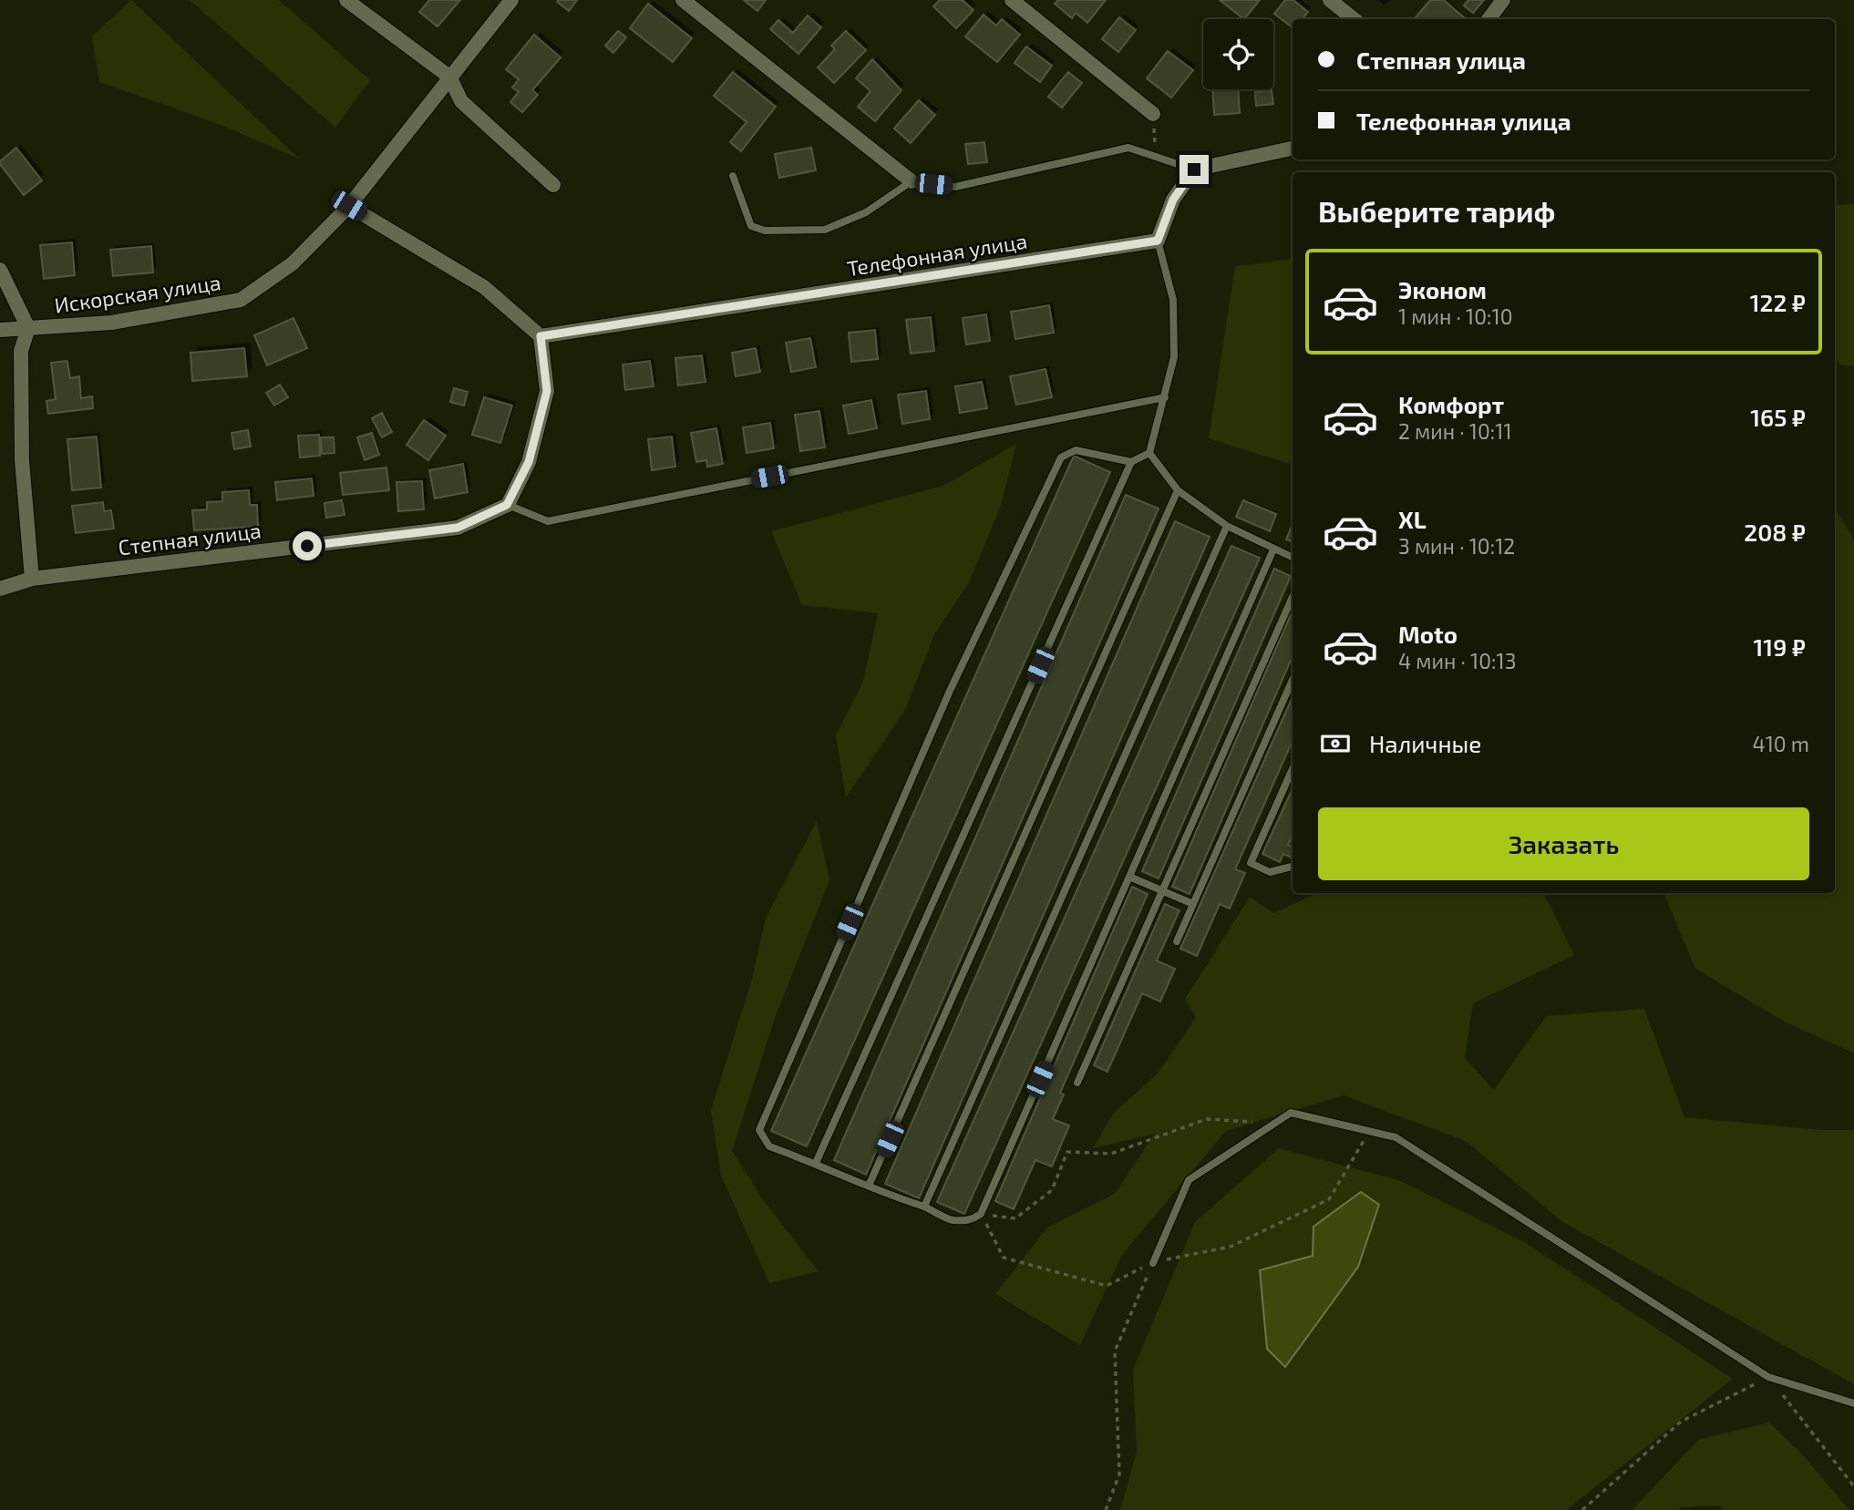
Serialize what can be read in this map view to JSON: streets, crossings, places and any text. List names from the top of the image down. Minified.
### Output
{"streets":{"street":["Телефонная улица","Искорская улица","Степная улица"]},"page":{"banner":["Степная улица","Телефонная улица"],"heading":"Выберите тариф","list":[{"name":"Эконом","note":"1 мин · 10:10","value":"122 ₽"},{"name":"Комфорт","note":"2 мин · 10:11","value":"165 ₽"},{"name":"XL","note":"3 мин · 10:12","value":"208 ₽"},{"name":"Moto","note":"4 мин · 10:13","value":"119 ₽"}],"pay":["Наличные","410 m"],"buttons":"Заказать"}}
